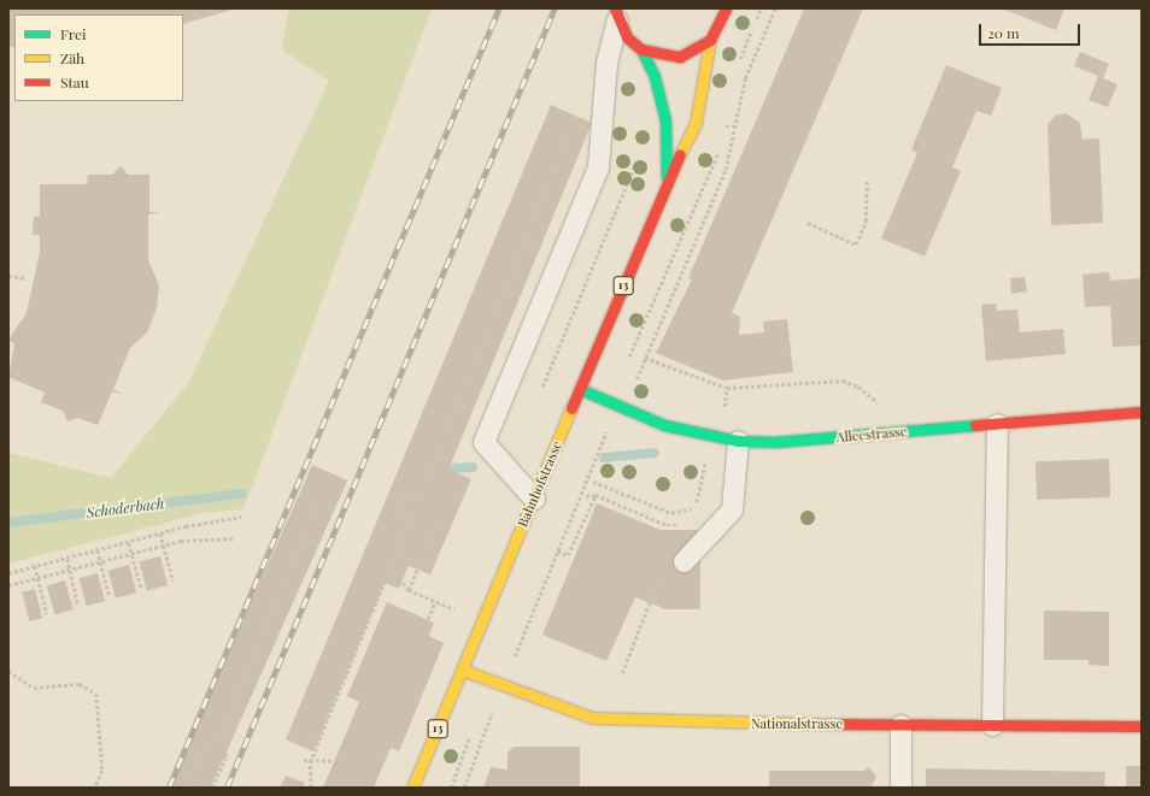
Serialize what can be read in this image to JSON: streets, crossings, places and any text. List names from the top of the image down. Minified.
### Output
{"streets":{"street":["13","Alleestrasse","Bahnhofstrasse","Nationalstrasse"]},"crossings":[["Alleestrasse","Bahnhofstrasse"],["Bahnhofstrasse","Nationalstrasse"]],"water":["Schoderbach"],"legend":["Frei","Zäh","Stau"],"scale_bar":"20 m"}
